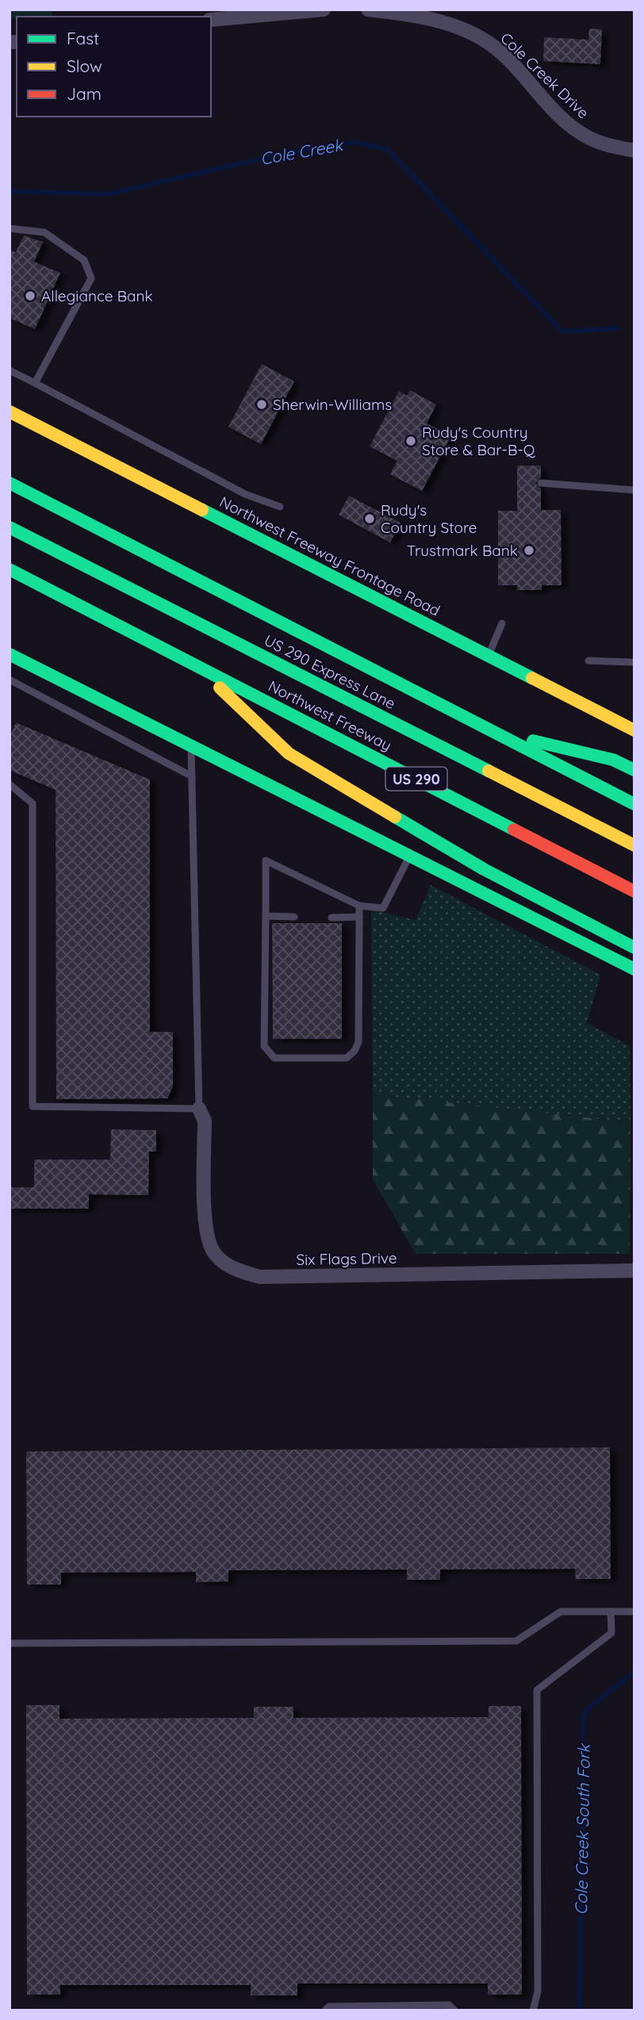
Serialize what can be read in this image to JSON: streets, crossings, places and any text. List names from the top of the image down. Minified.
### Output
{"streets":{"main road":["Northwest Freeway Frontage Road","US 290 Express Lane","Northwest Freeway","US 290"],"street":["Cole Creek Drive","Six Flags Drive"]},"water":["Cole Creek","Cole Creek South Fork"],"places":["Allegiance Bank","Sherwin-Williams","Rudy's Country Store & Bar-B-Q","Rudy's Country Store","Trustmark Bank"],"legend":["Fast","Slow","Jam"]}
